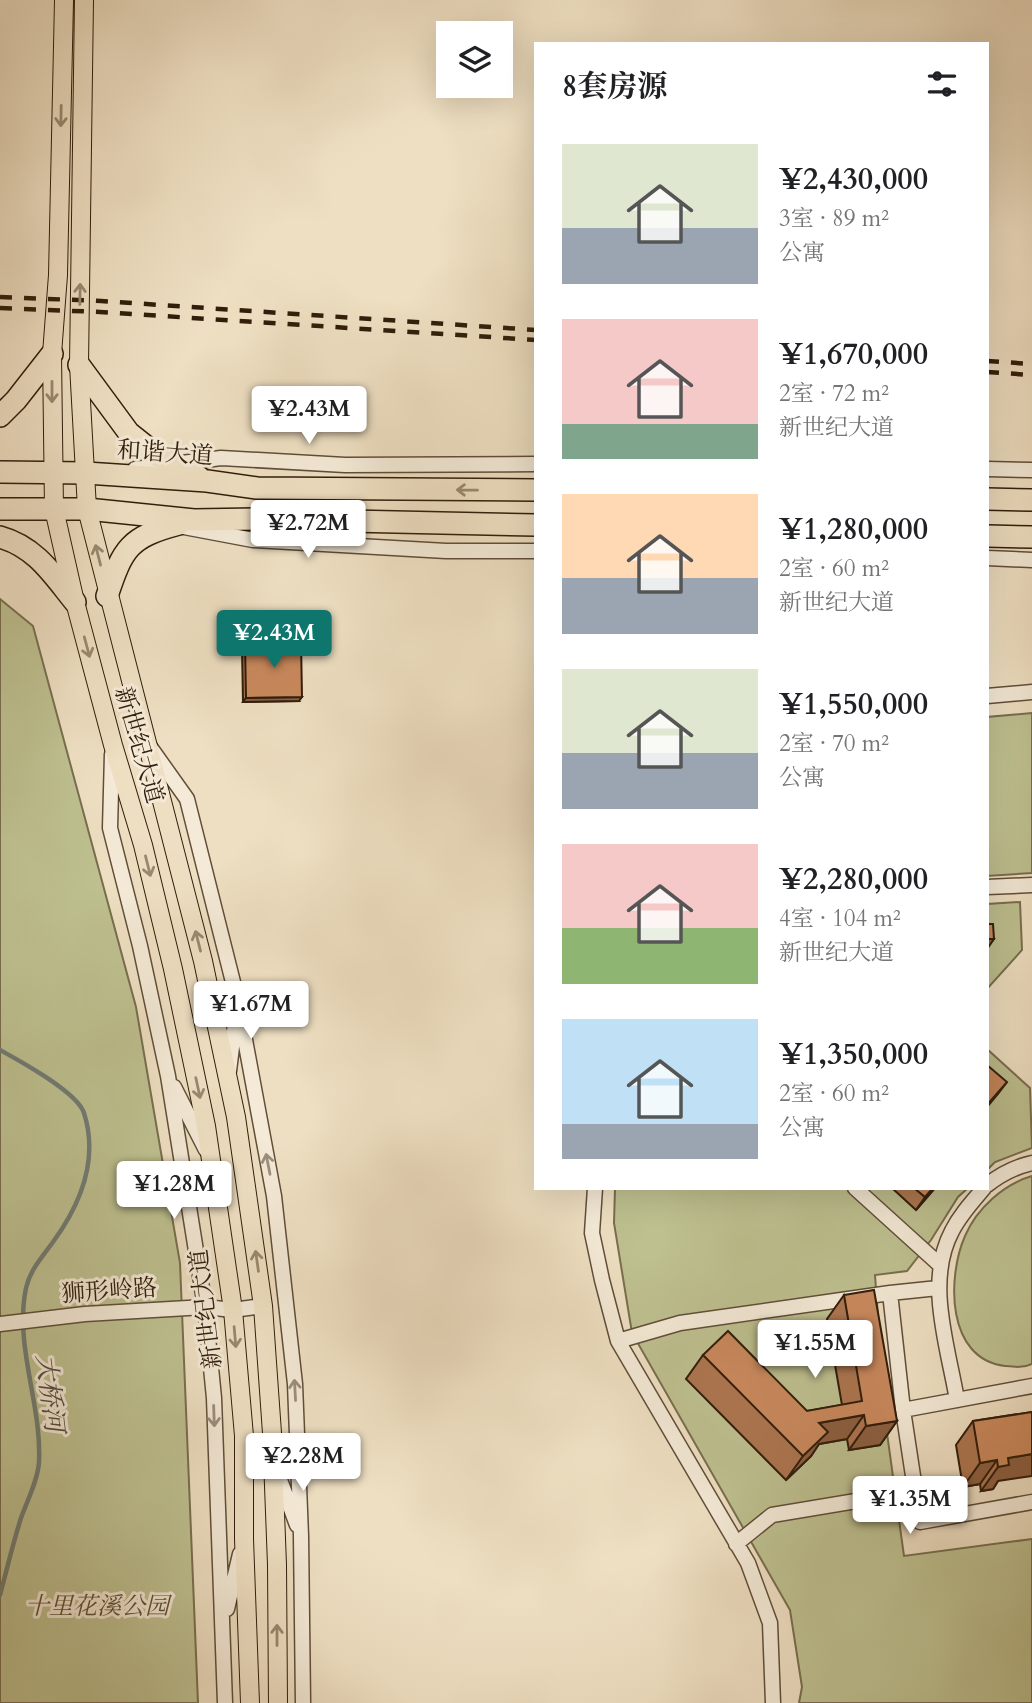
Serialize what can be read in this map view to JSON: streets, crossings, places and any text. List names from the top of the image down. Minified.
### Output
{"streets":{"highway":["和谐大道"],"main road":["新世纪大道"],"street":["狮形岭路"]},"crossings":[["和谐大道","新世纪大道"],["新世纪大道","狮形岭路"]],"water":["大桥河"],"parks":["十里花溪公园"],"page":{"heading":"8套房源","list":[{"name":"¥2,430,000","note":"3室 · 89 m² · 公寓"},{"name":"¥1,670,000","note":"2室 · 72 m² · 新世纪大道"},{"name":"¥1,280,000","note":"2室 · 60 m² · 新世纪大道"},{"name":"¥1,550,000","note":"2室 · 70 m² · 公寓"},{"name":"¥2,280,000","note":"4室 · 104 m² · 新世纪大道"},{"name":"¥1,350,000","note":"2室 · 60 m² · 公寓"}],"price":["¥2.43M","¥2.72M","¥2.43M","¥1.67M","¥1.28M","¥1.55M","¥2.28M","¥1.35M"]}}
